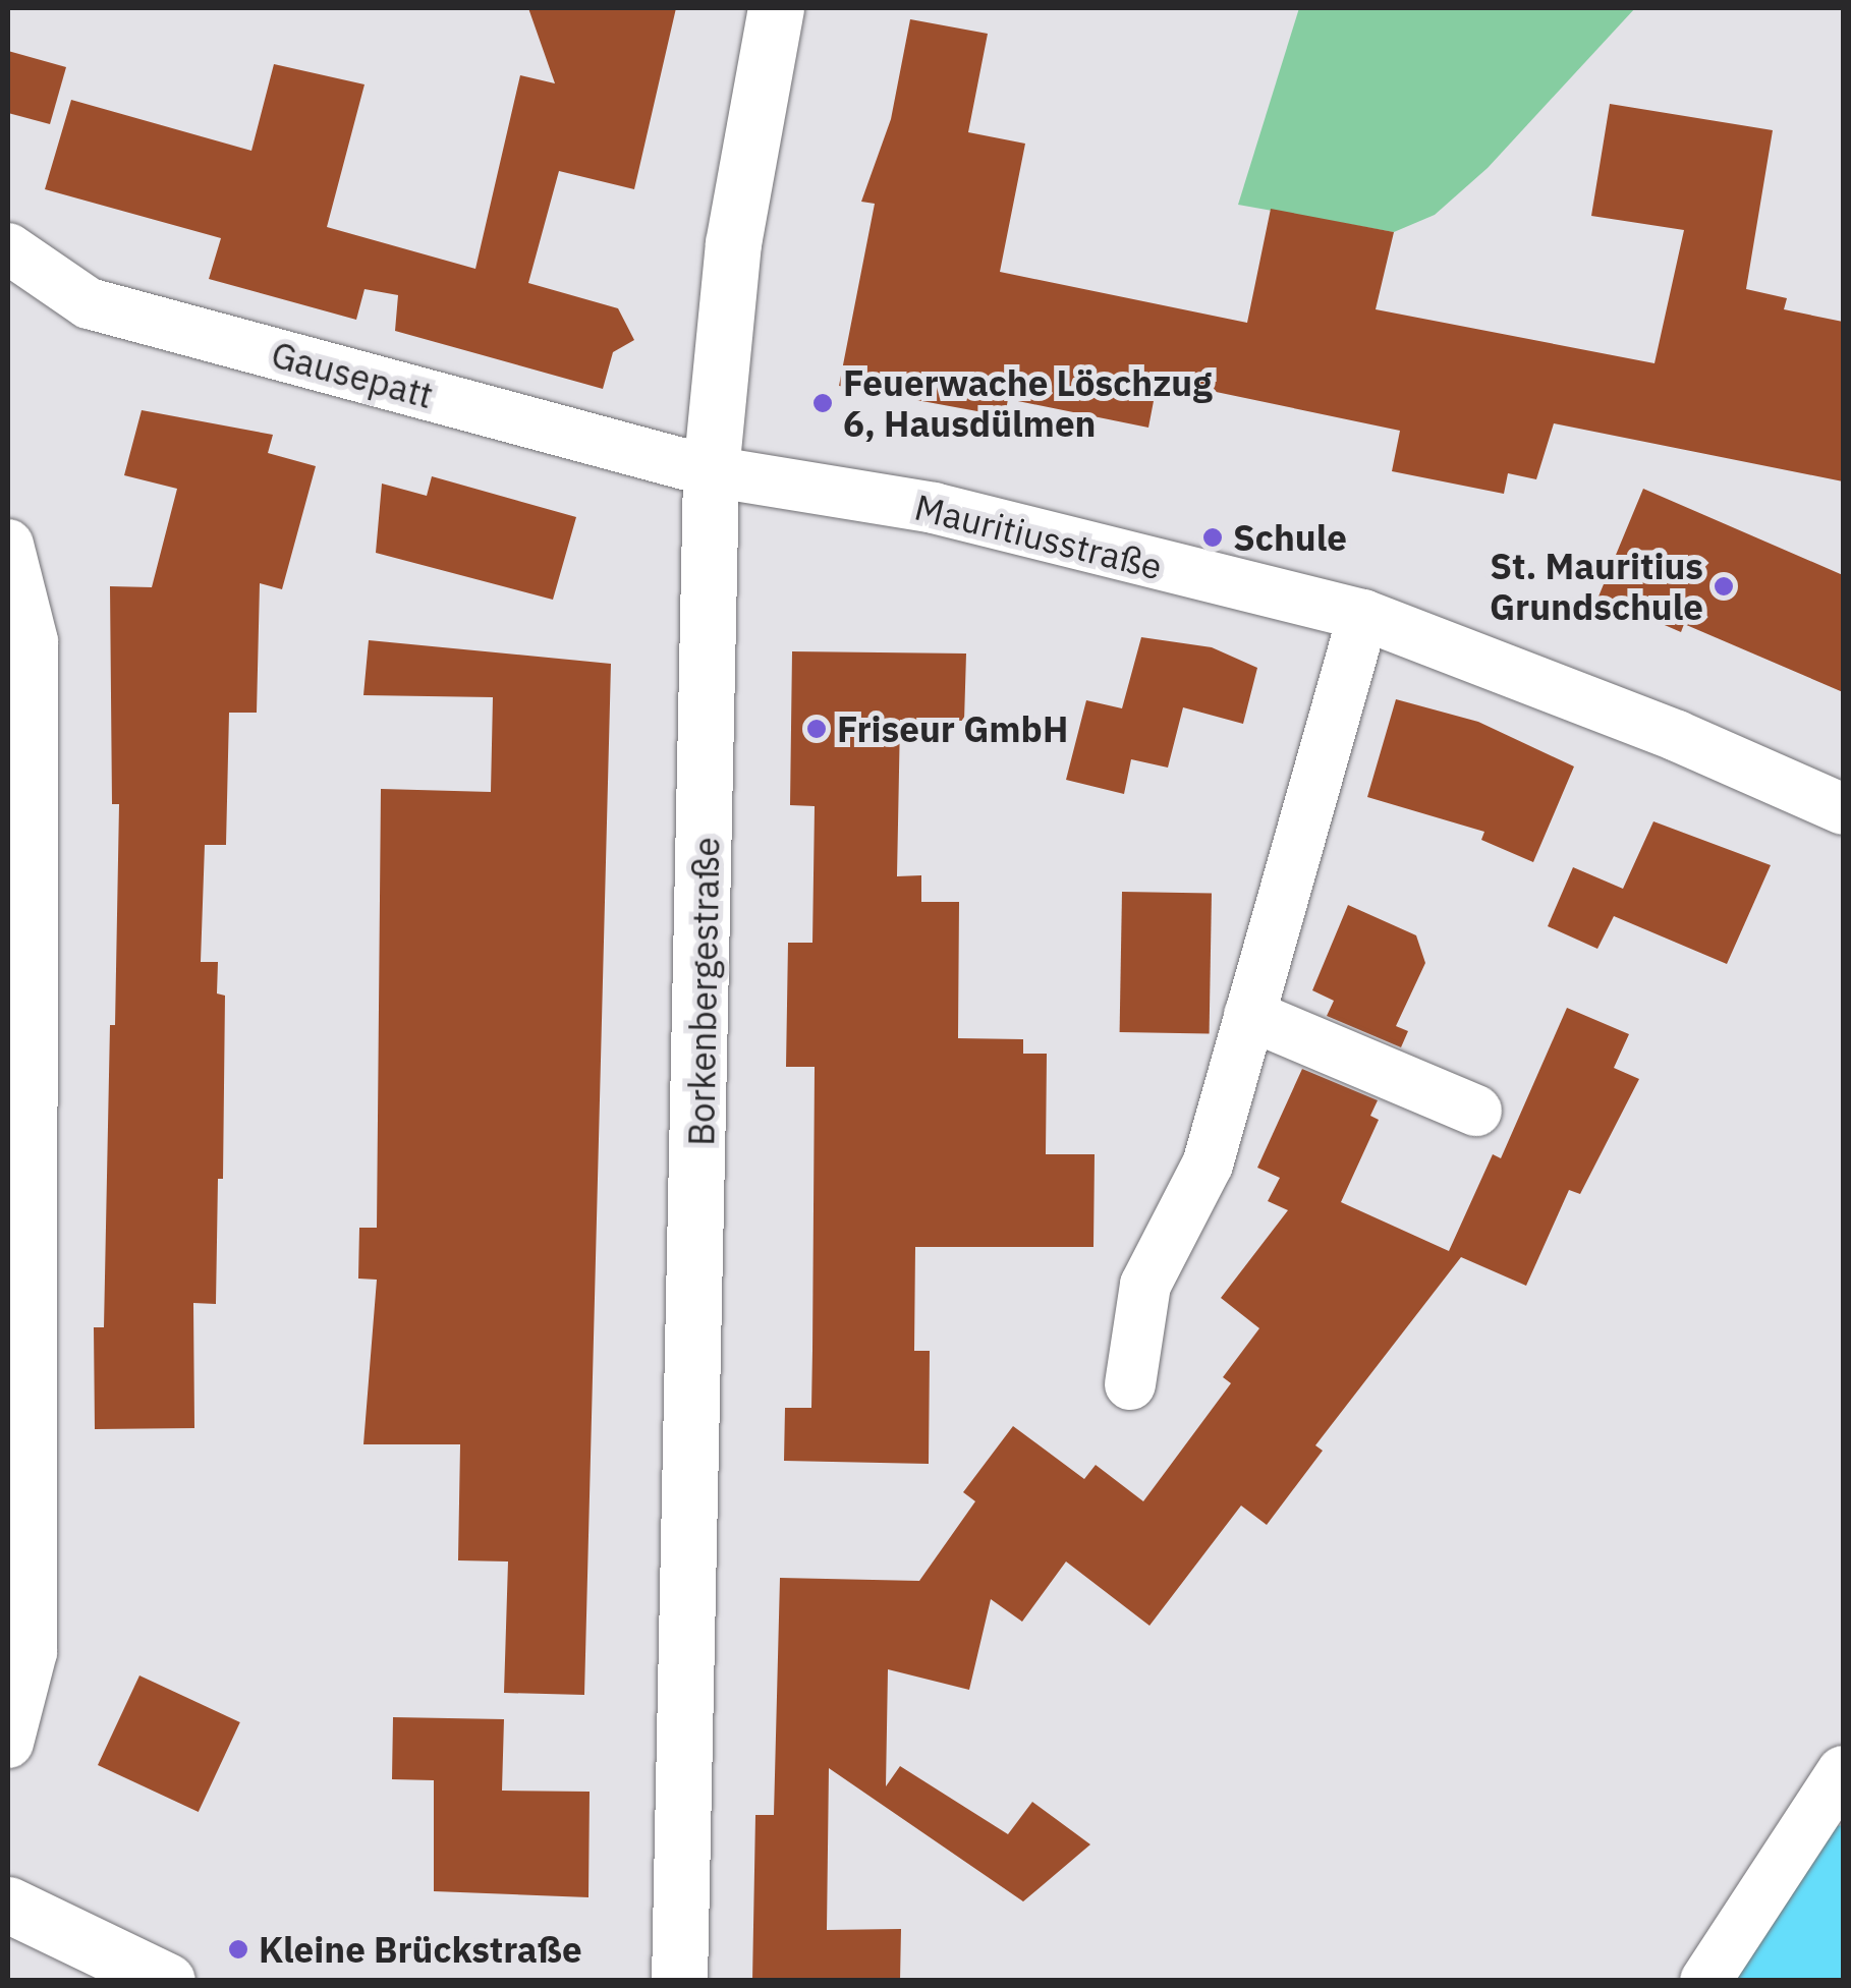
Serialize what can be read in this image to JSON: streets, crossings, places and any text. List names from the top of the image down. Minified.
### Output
{"streets":{"street":["Gausepatt","Mauritiusstraße","Borkenbergestraße"]},"crossings":[["Gausepatt","Mauritiusstraße"],["Gausepatt","Borkenbergestraße"],["Mauritiusstraße","Borkenbergestraße"]],"places":["Feuerwache Löschzug 6, Hausdülmen","Schule","St. Mauritius Grundschule","Friseur GmbH","Kleine Brückstraße"]}
